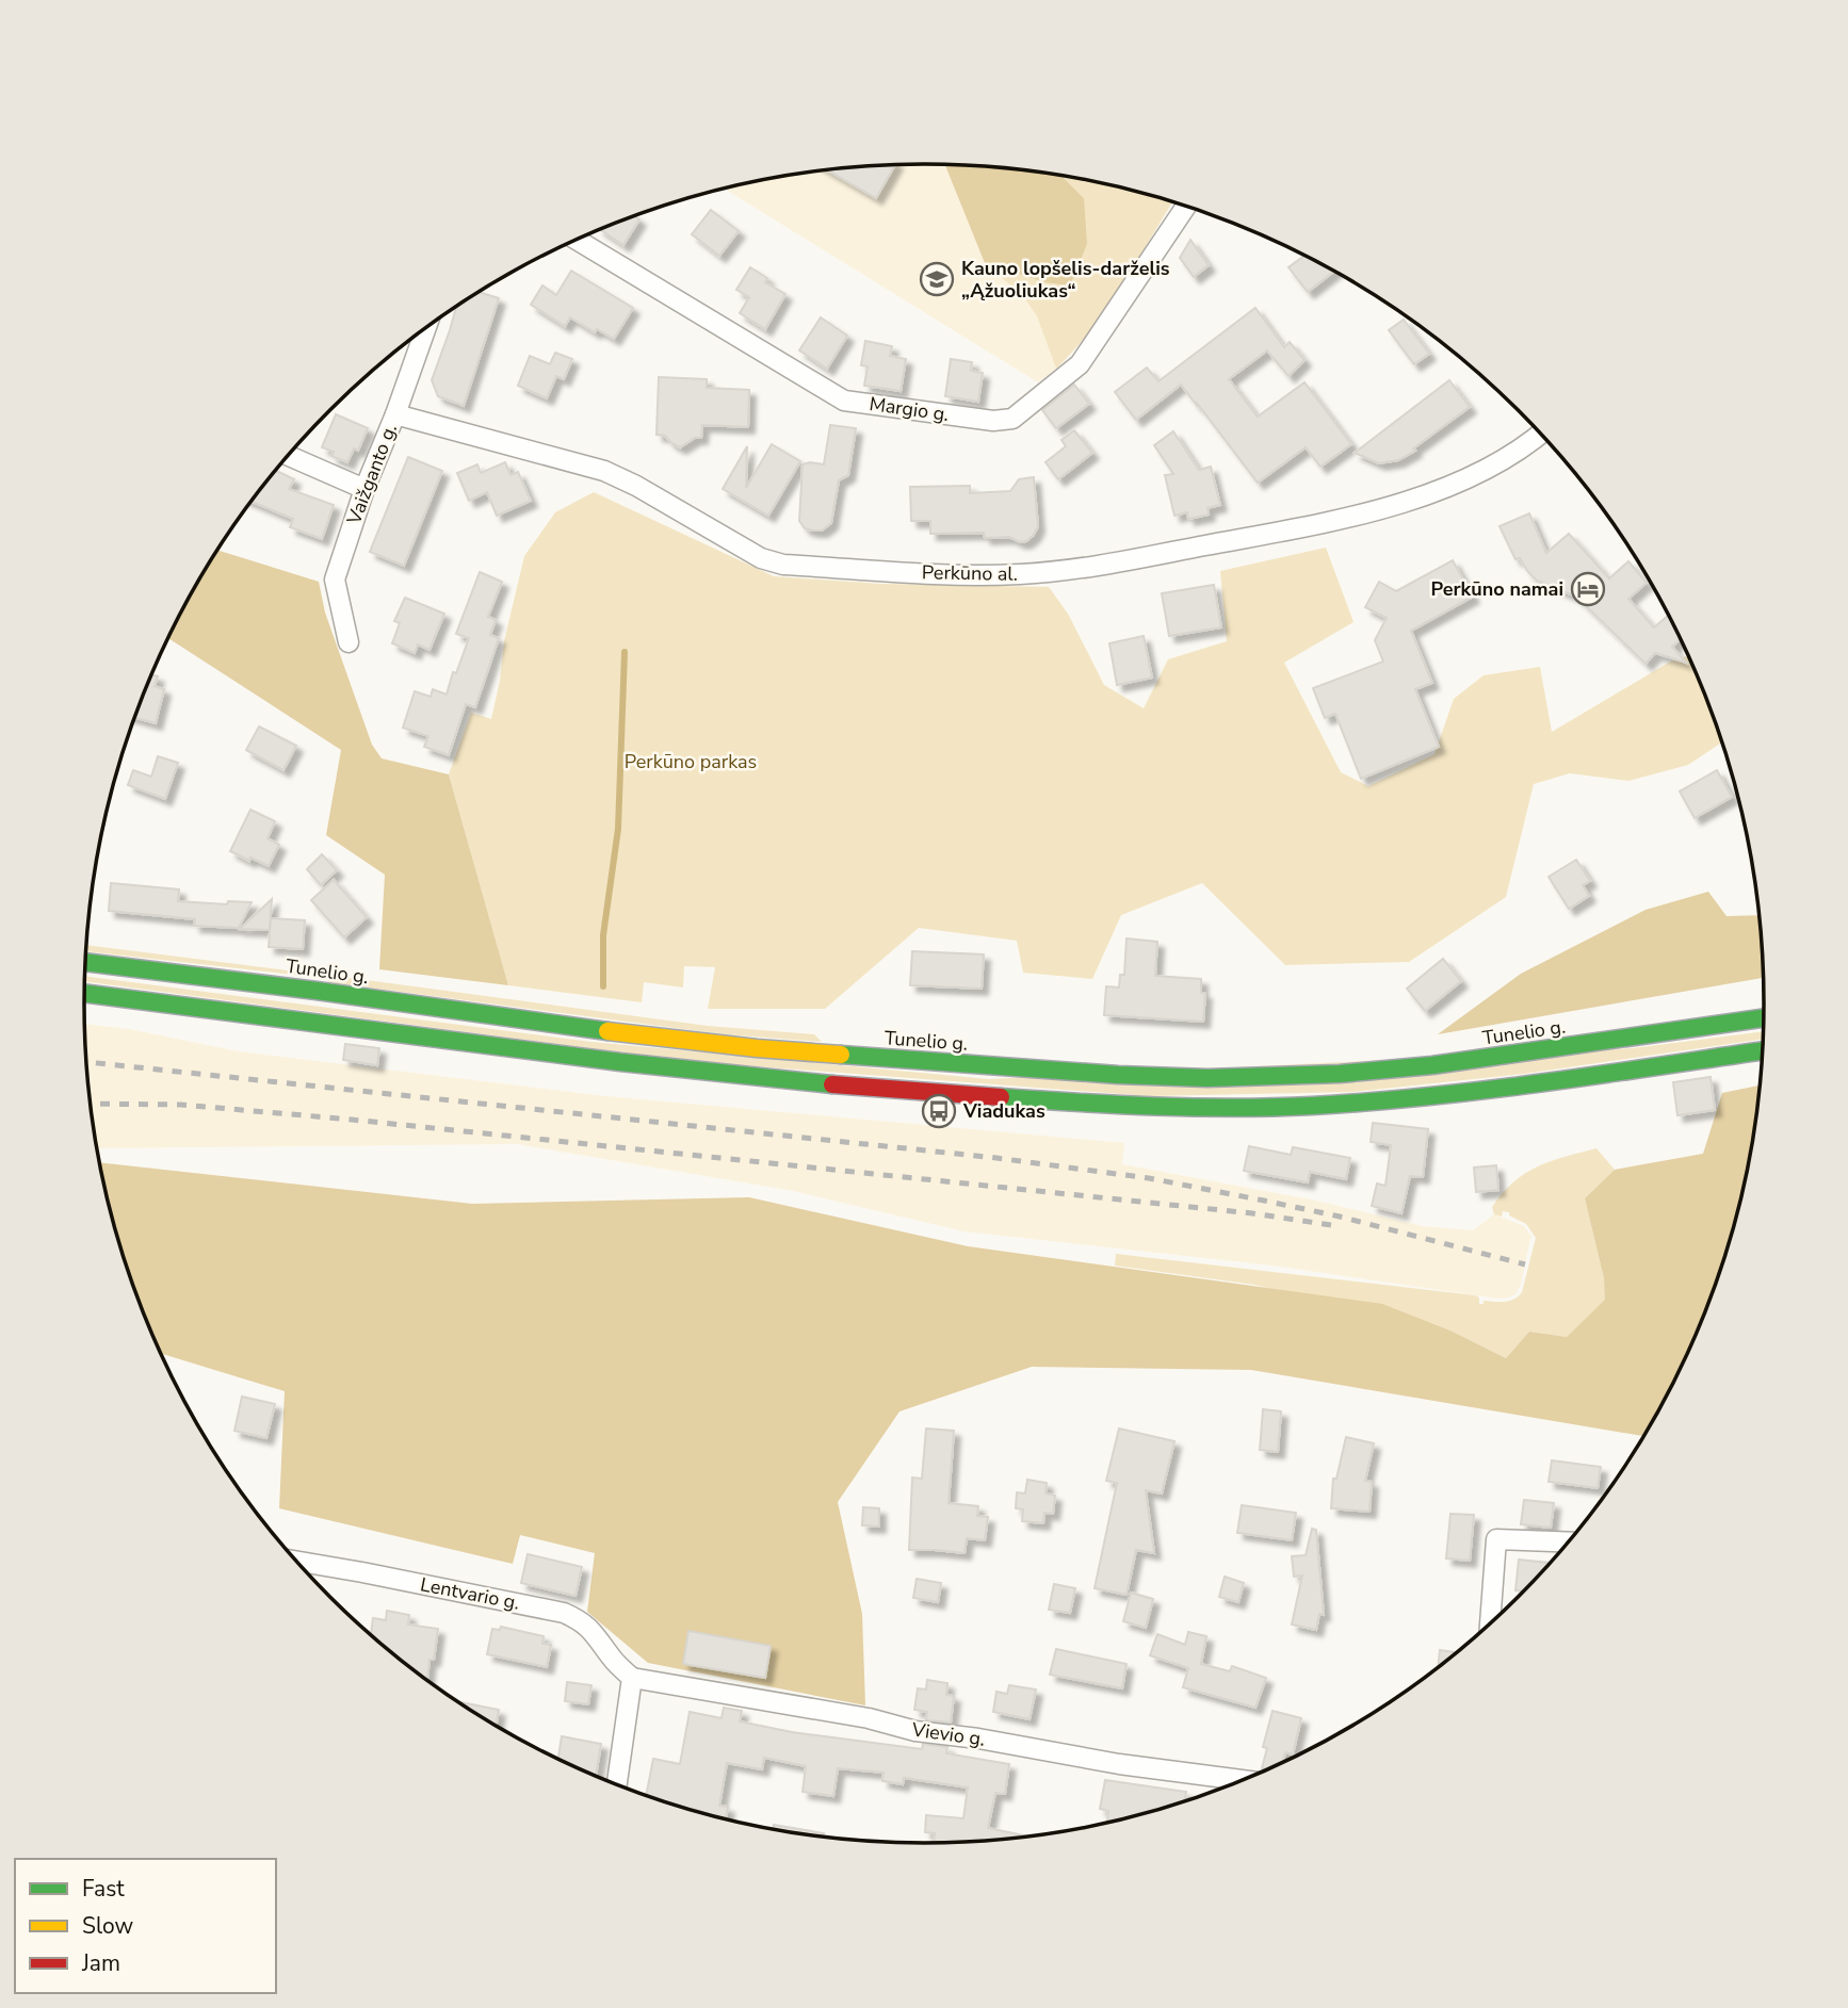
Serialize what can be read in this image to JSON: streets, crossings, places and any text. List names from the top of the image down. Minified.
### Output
{"streets":{"main road":["Tunelio g."],"street":["Margio g.","Vaižganto g.","Perkūno al.","Lentvario g.","Vievio g."]},"crossings":[["Vaižganto g.","Perkūno al."],["Lentvario g.","Vievio g."]],"parks":["Perkūno parkas"],"places":{"school or university":["Kauno lopšelis-darželis „Ąžuoliukas“"],"hotel":["Perkūno namai"],"bus stop":["Viadukas"]},"legend":["Fast","Slow","Jam"]}
